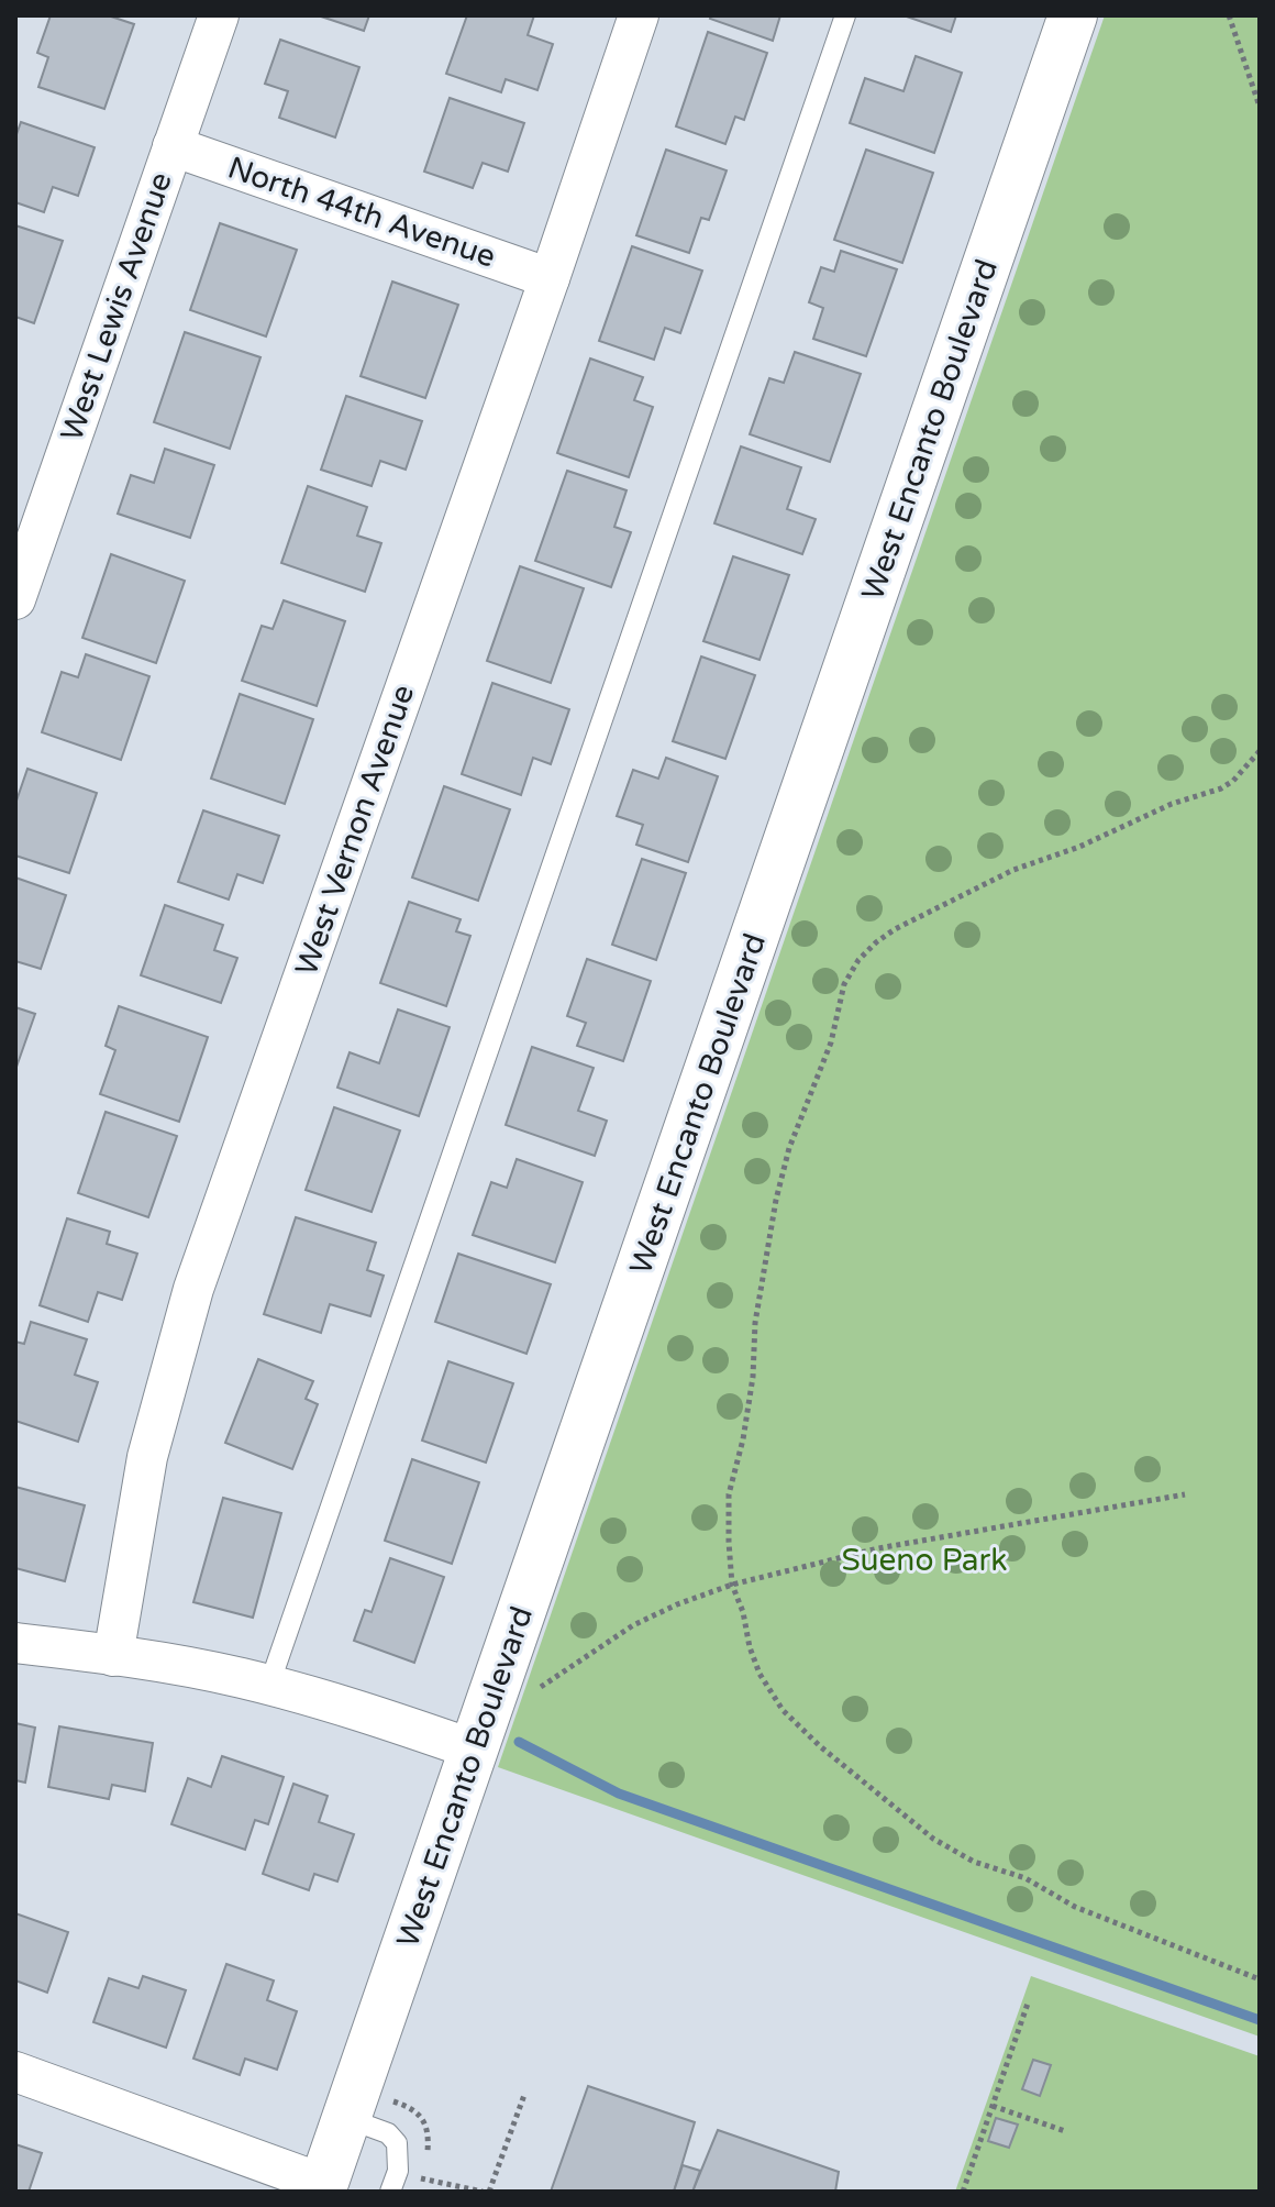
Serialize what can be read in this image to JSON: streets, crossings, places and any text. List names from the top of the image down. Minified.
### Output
{"streets":{"street":["North 44th Avenue","West Lewis Avenue","West Encanto Boulevard","West Vernon Avenue"]},"crossings":[["North 44th Avenue","West Lewis Avenue"],["North 44th Avenue","West Vernon Avenue"]],"parks":["Sueno Park"]}
